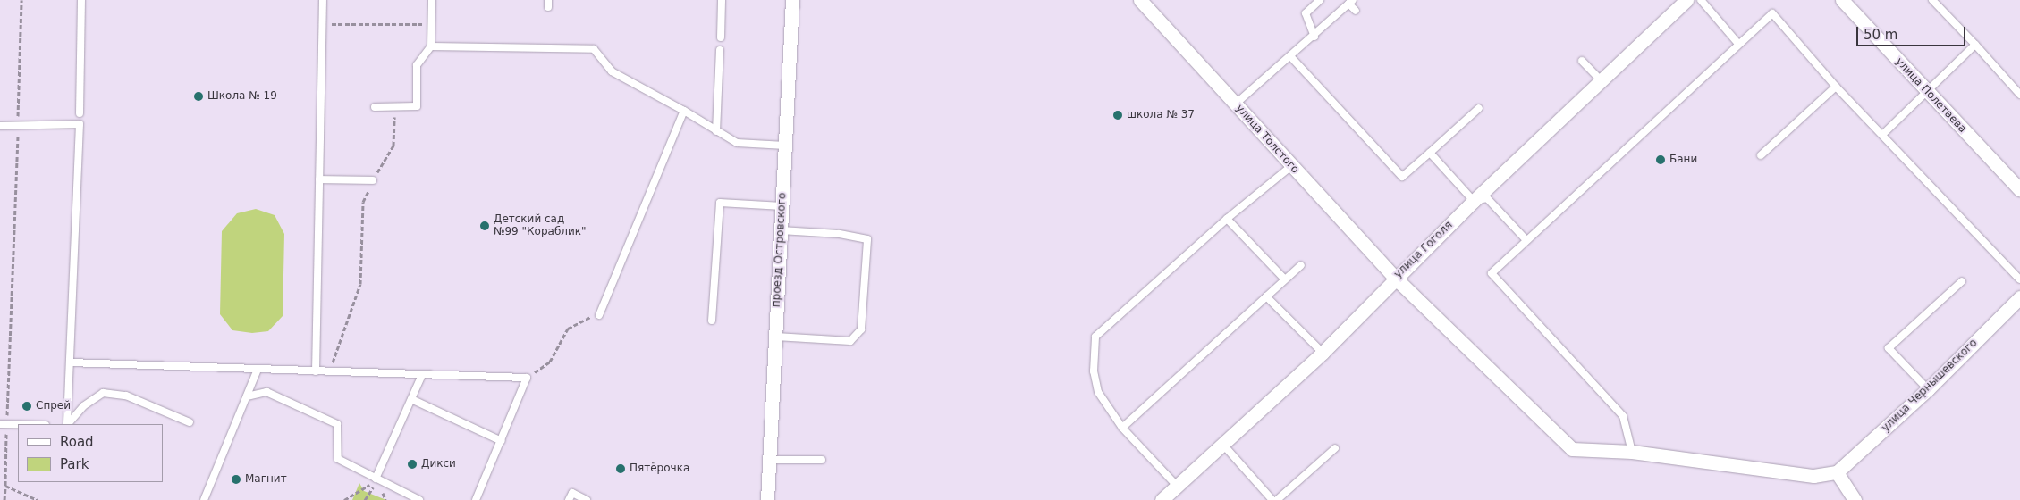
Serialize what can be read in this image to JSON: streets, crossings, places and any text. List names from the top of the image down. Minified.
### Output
{"streets":{"street":["улица Полетаева","улица Толстого","проезд Островского","улица Гоголя","улица Чернышевского"]},"crossings":[["улица Толстого","улица Гоголя"],["улица Толстого","улица Чернышевского"]],"places":["Школа № 19","школа № 37","Бани","Детский сад №99 \"Кораблик\"","Спрей","Дикси","Пятёрочка","Магнит"],"legend":["Road","Park"],"scale_bar":"50 m"}
